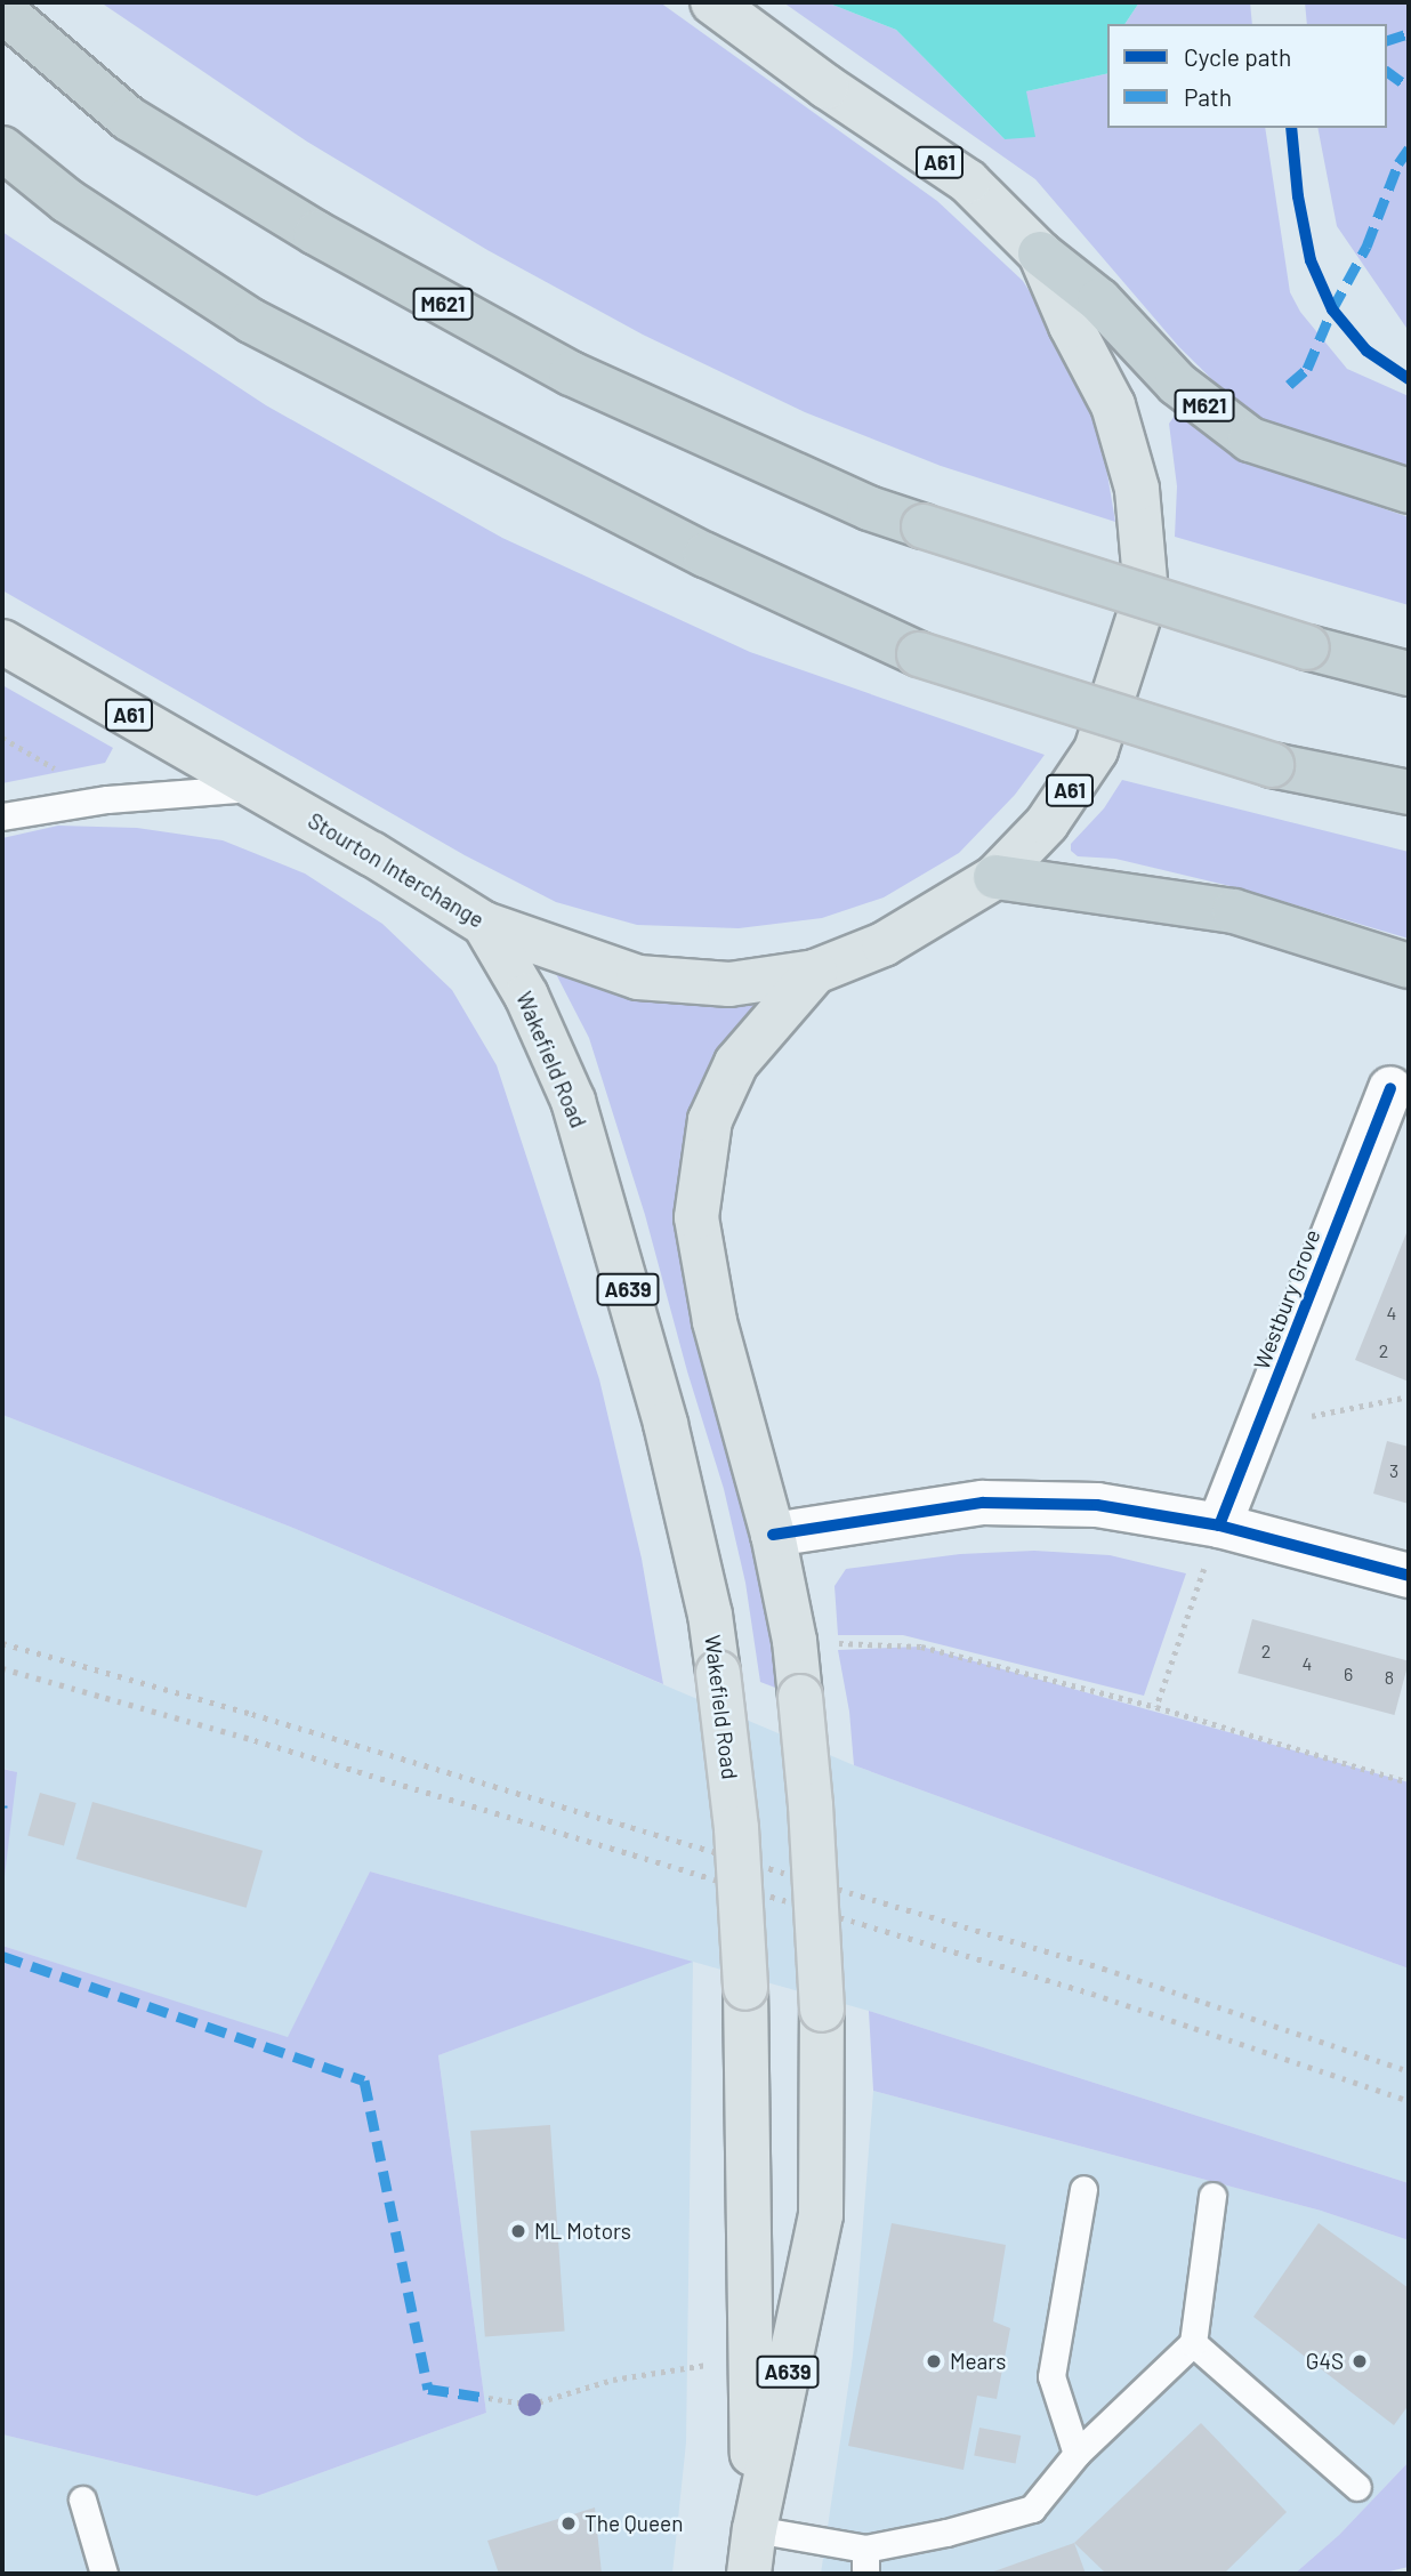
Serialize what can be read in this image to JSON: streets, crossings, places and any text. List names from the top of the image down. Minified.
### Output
{"streets":{"highway":["M621"],"main road":["A61","Stourton Interchange","Wakefield Road","A639"],"street":["Westbury Grove"]},"crossings":[["M621","Stourton Interchange"],["Stourton Interchange","Wakefield Road"]],"places":["ML Motors","Mears","G4S","The Queen"],"house_numbers":["4","2","3","2","4","6","8"],"legend":["Cycle path","Path"]}
